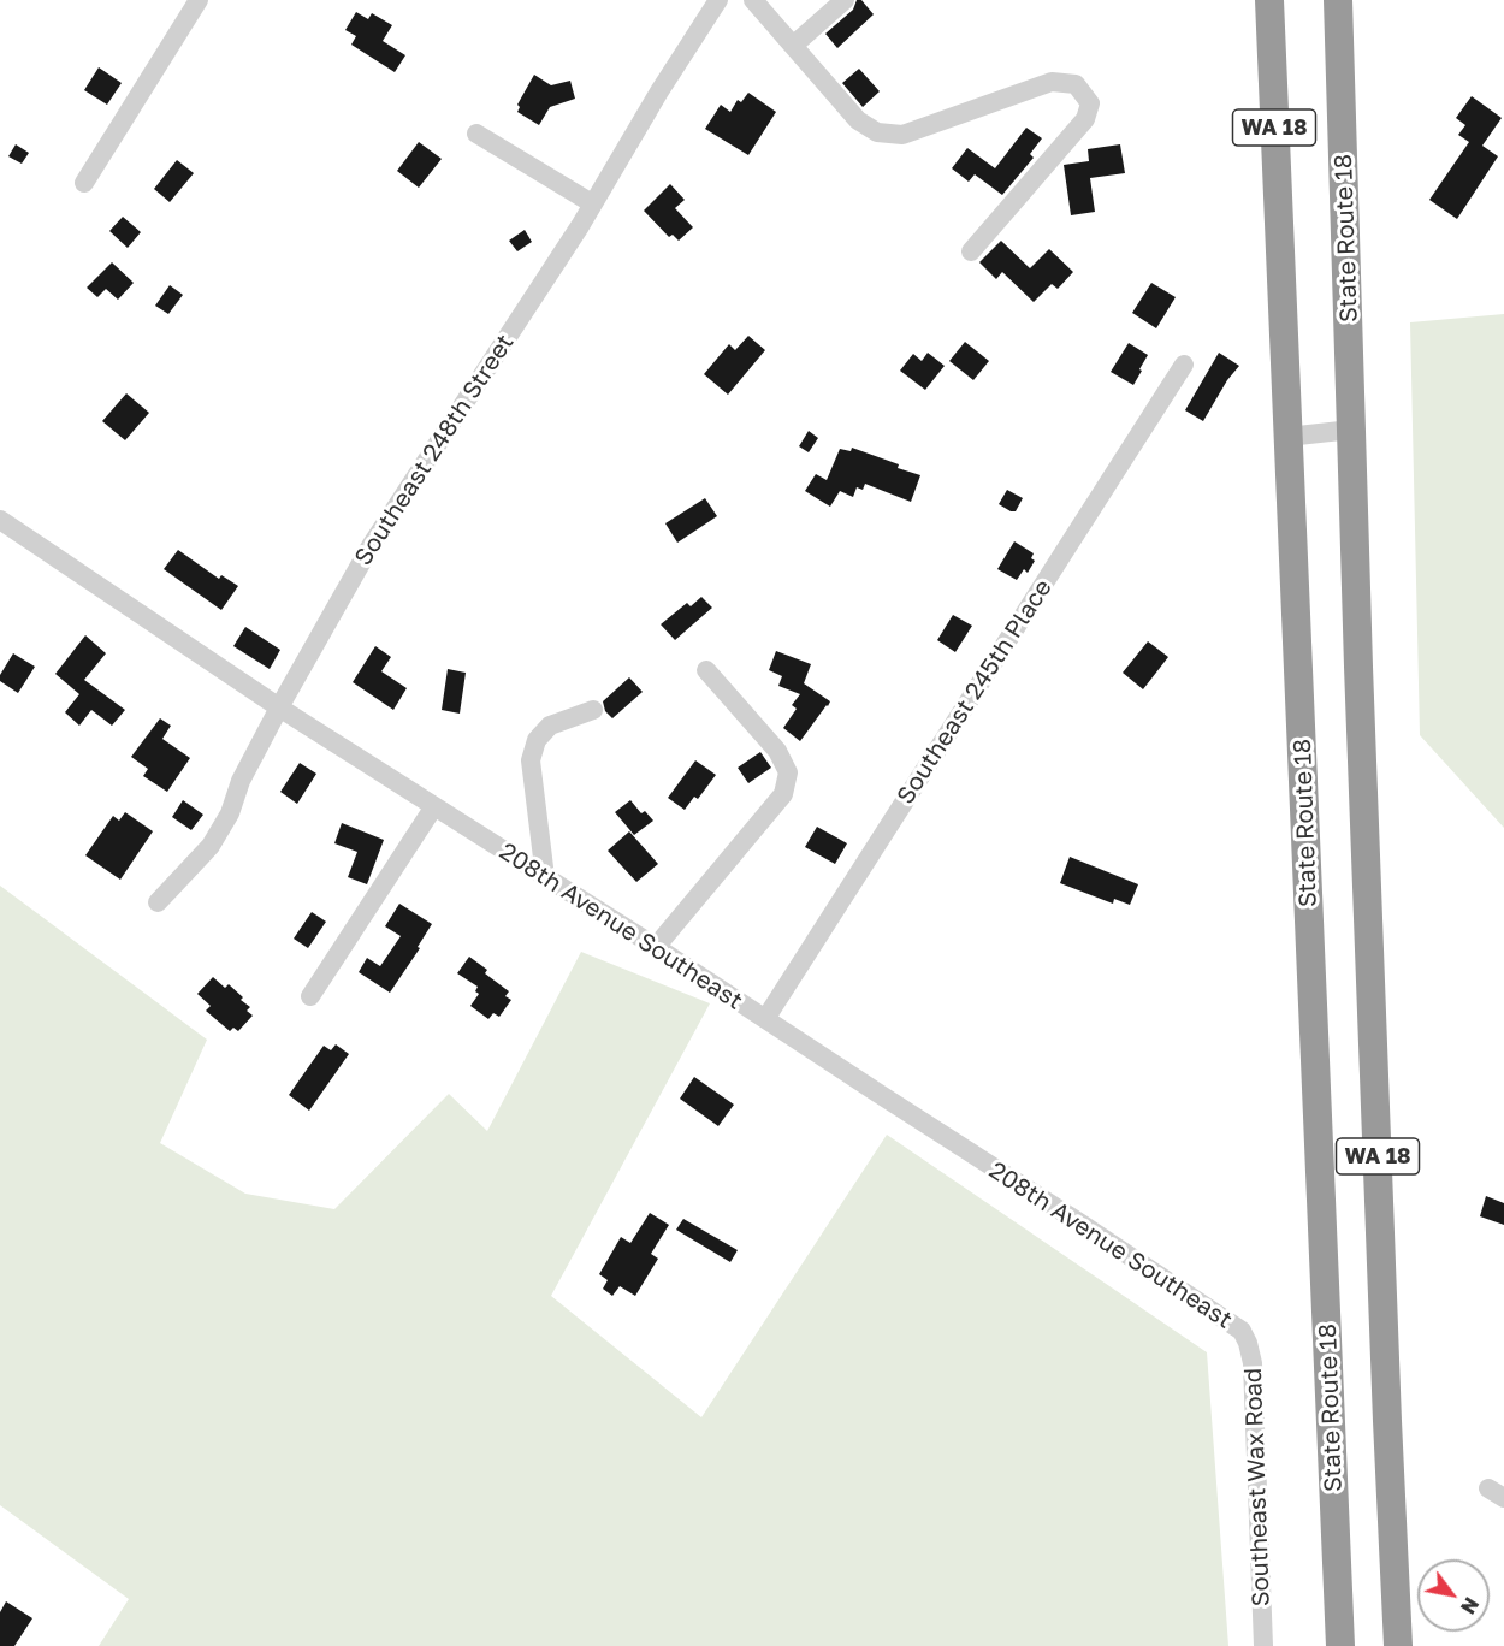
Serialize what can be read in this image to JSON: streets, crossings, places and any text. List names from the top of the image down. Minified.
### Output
{"streets":{"highway":["WA 18","State Route 18"],"street":["Southeast 248th Street","Southeast 245th Place","208th Avenue Southeast","Southeast Wax Road"]},"crossings":[["Southeast 248th Street","208th Avenue Southeast"],["Southeast 245th Place","208th Avenue Southeast"],["208th Avenue Southeast","Southeast Wax Road"]],"north":"bottom right"}
